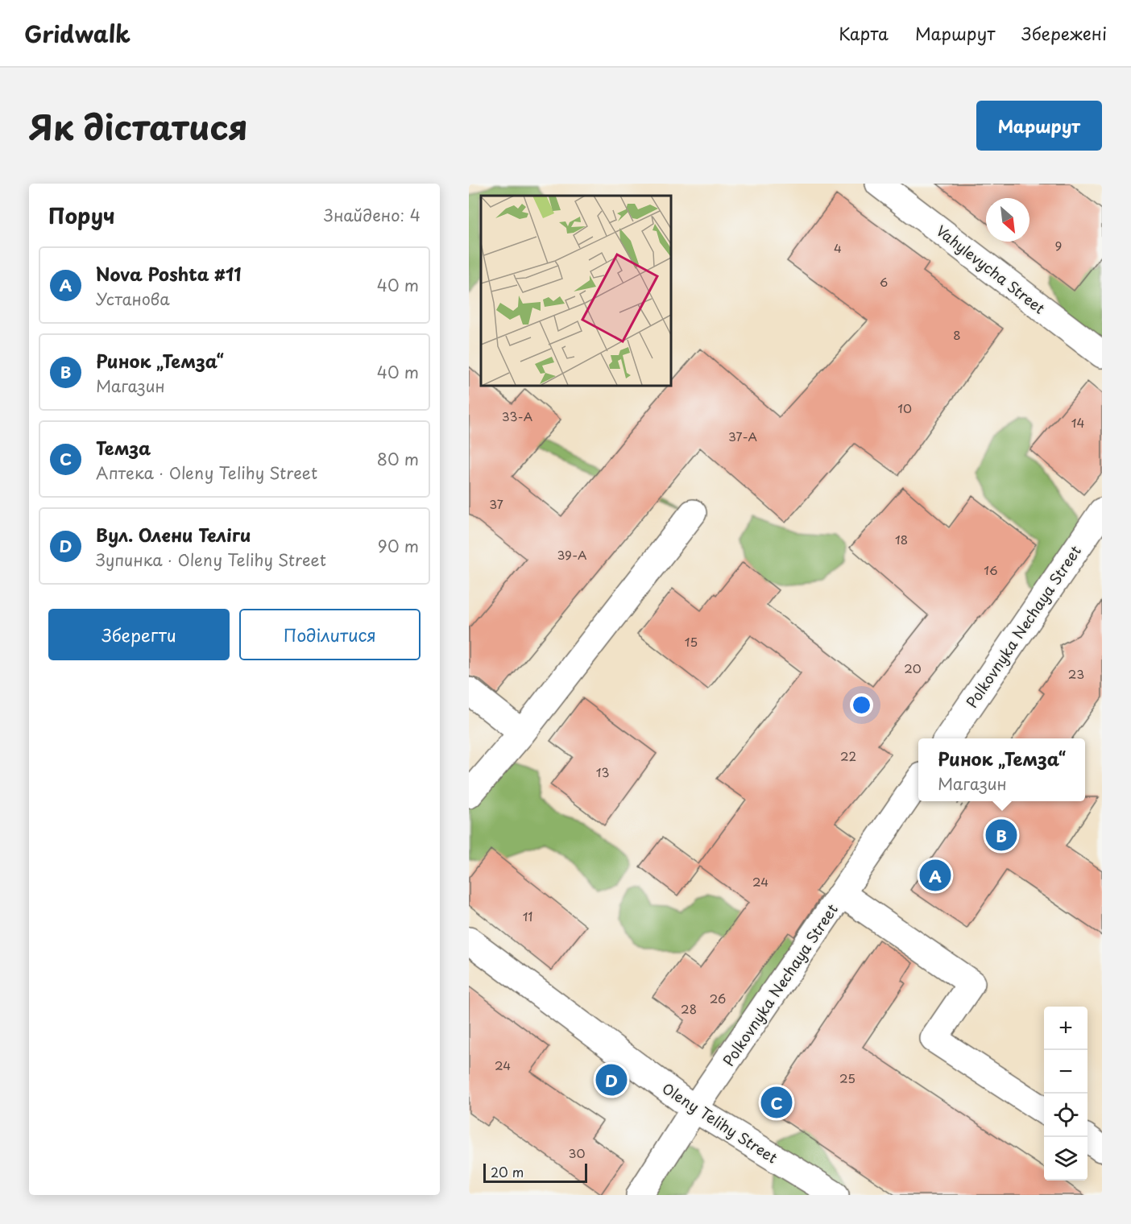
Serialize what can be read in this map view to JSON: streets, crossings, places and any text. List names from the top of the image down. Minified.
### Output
{"streets":{"street":["Vahylevycha Street","Polkovnyka Nechaya Street","Oleny Telihy Street"]},"crossings":[["Polkovnyka Nechaya Street","Oleny Telihy Street"]],"house_numbers":["9","4","6","8","10","33-А","14","37-А","37","18","39-А","16","15","20","23","22","13","24","11","26","28","24","25","30"],"scale_bar":"20 m","north":"bottom right","page":{"header":"Gridwalk","nav":["Карта","Маршрут","Збережені"],"title":"Як дістатися","buttons":["Маршрут",["Зберегти","Поділитися"]],"heading":["Поруч","Знайдено: 4"],"list":[{"mark":"A","name":"Nova Poshta #11","note":"Установа","value":"40 m"},{"mark":"B","name":"Ринок „Темза“","note":"Магазин","value":"40 m"},{"mark":"C","name":"Темза","note":"Аптека · Oleny Telihy Street","value":"80 m"},{"mark":"D","name":"Вул. Олени Теліги","note":"Зупинка · Oleny Telihy Street","value":"90 m"}],"popup":["Ринок „Темза“","Магазин"],"pins":["B","A","D","C"],"map_buttons":["+","−"],"scale":"20 m"}}
